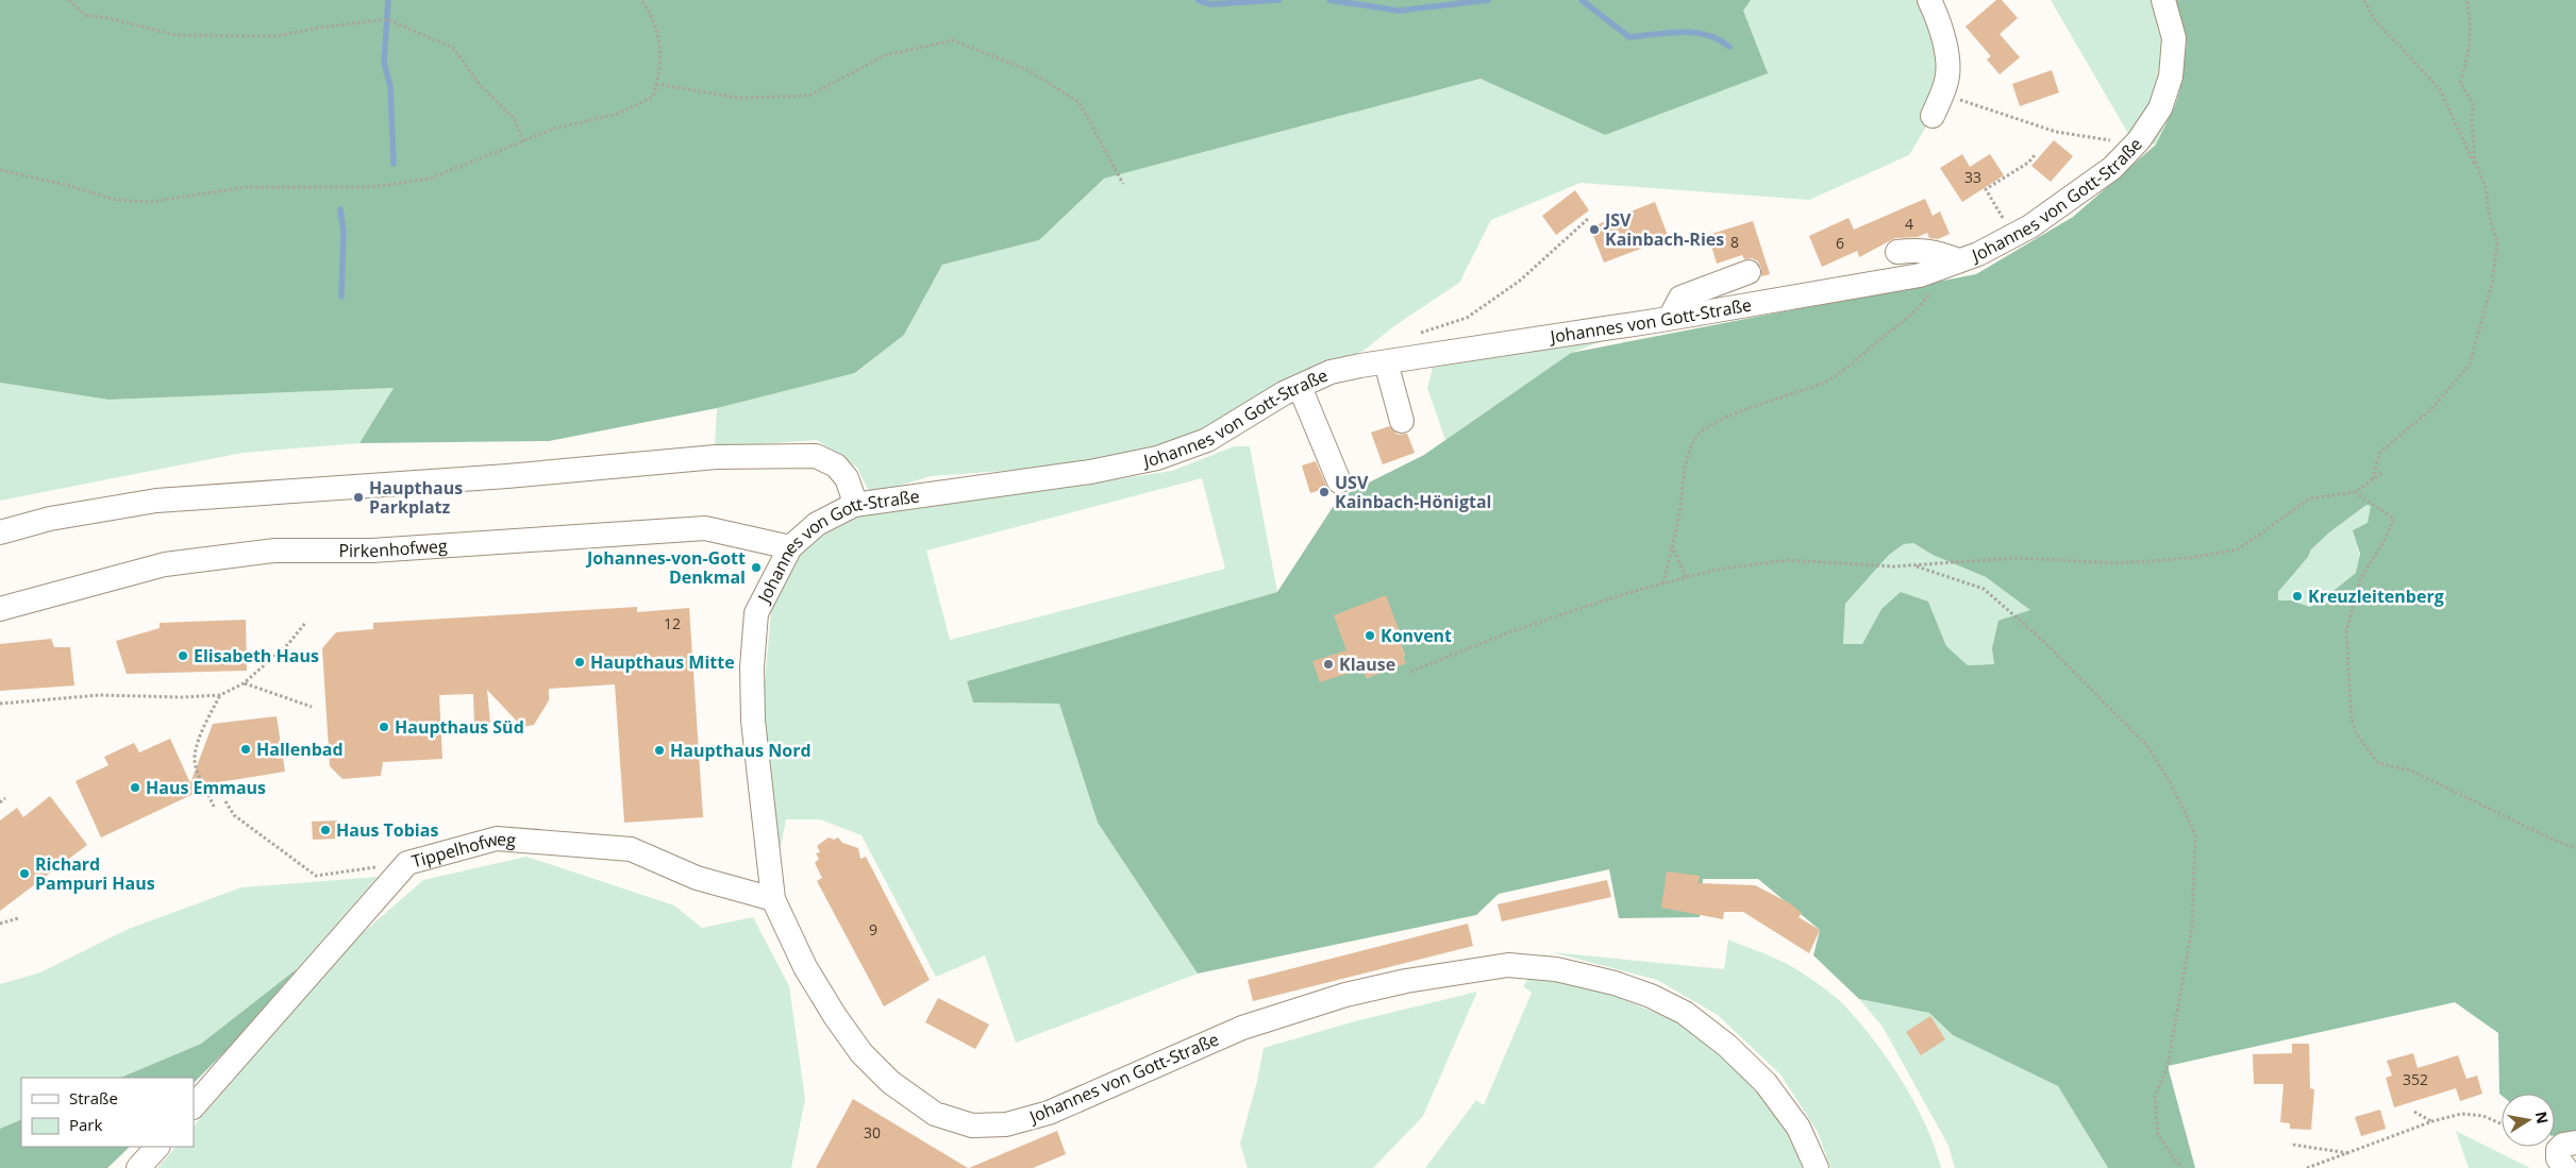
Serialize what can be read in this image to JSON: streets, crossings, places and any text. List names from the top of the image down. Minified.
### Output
{"streets":{"street":["Johannes von Gott-Straße","Pirkenhofweg","Tippelhofweg"]},"crossings":[["Johannes von Gott-Straße","Pirkenhofweg"],["Johannes von Gott-Straße","Tippelhofweg"]],"places":["JSV Kainbach-Ries","USV Kainbach-Hönigtal","Haupthaus Parkplatz","Johannes-von-Gott Denkmal","Kreuzleitenberg","Konvent","Elisabeth Haus","Haupthaus Mitte","Klause","Haupthaus Süd","Hallenbad","Haupthaus Nord","Haus Emmaus","Haus Tobias","Richard Pampuri Haus"],"house_numbers":["33","4","8","6","12","9","352","30"],"legend":["Straße","Park"],"north":"right"}
